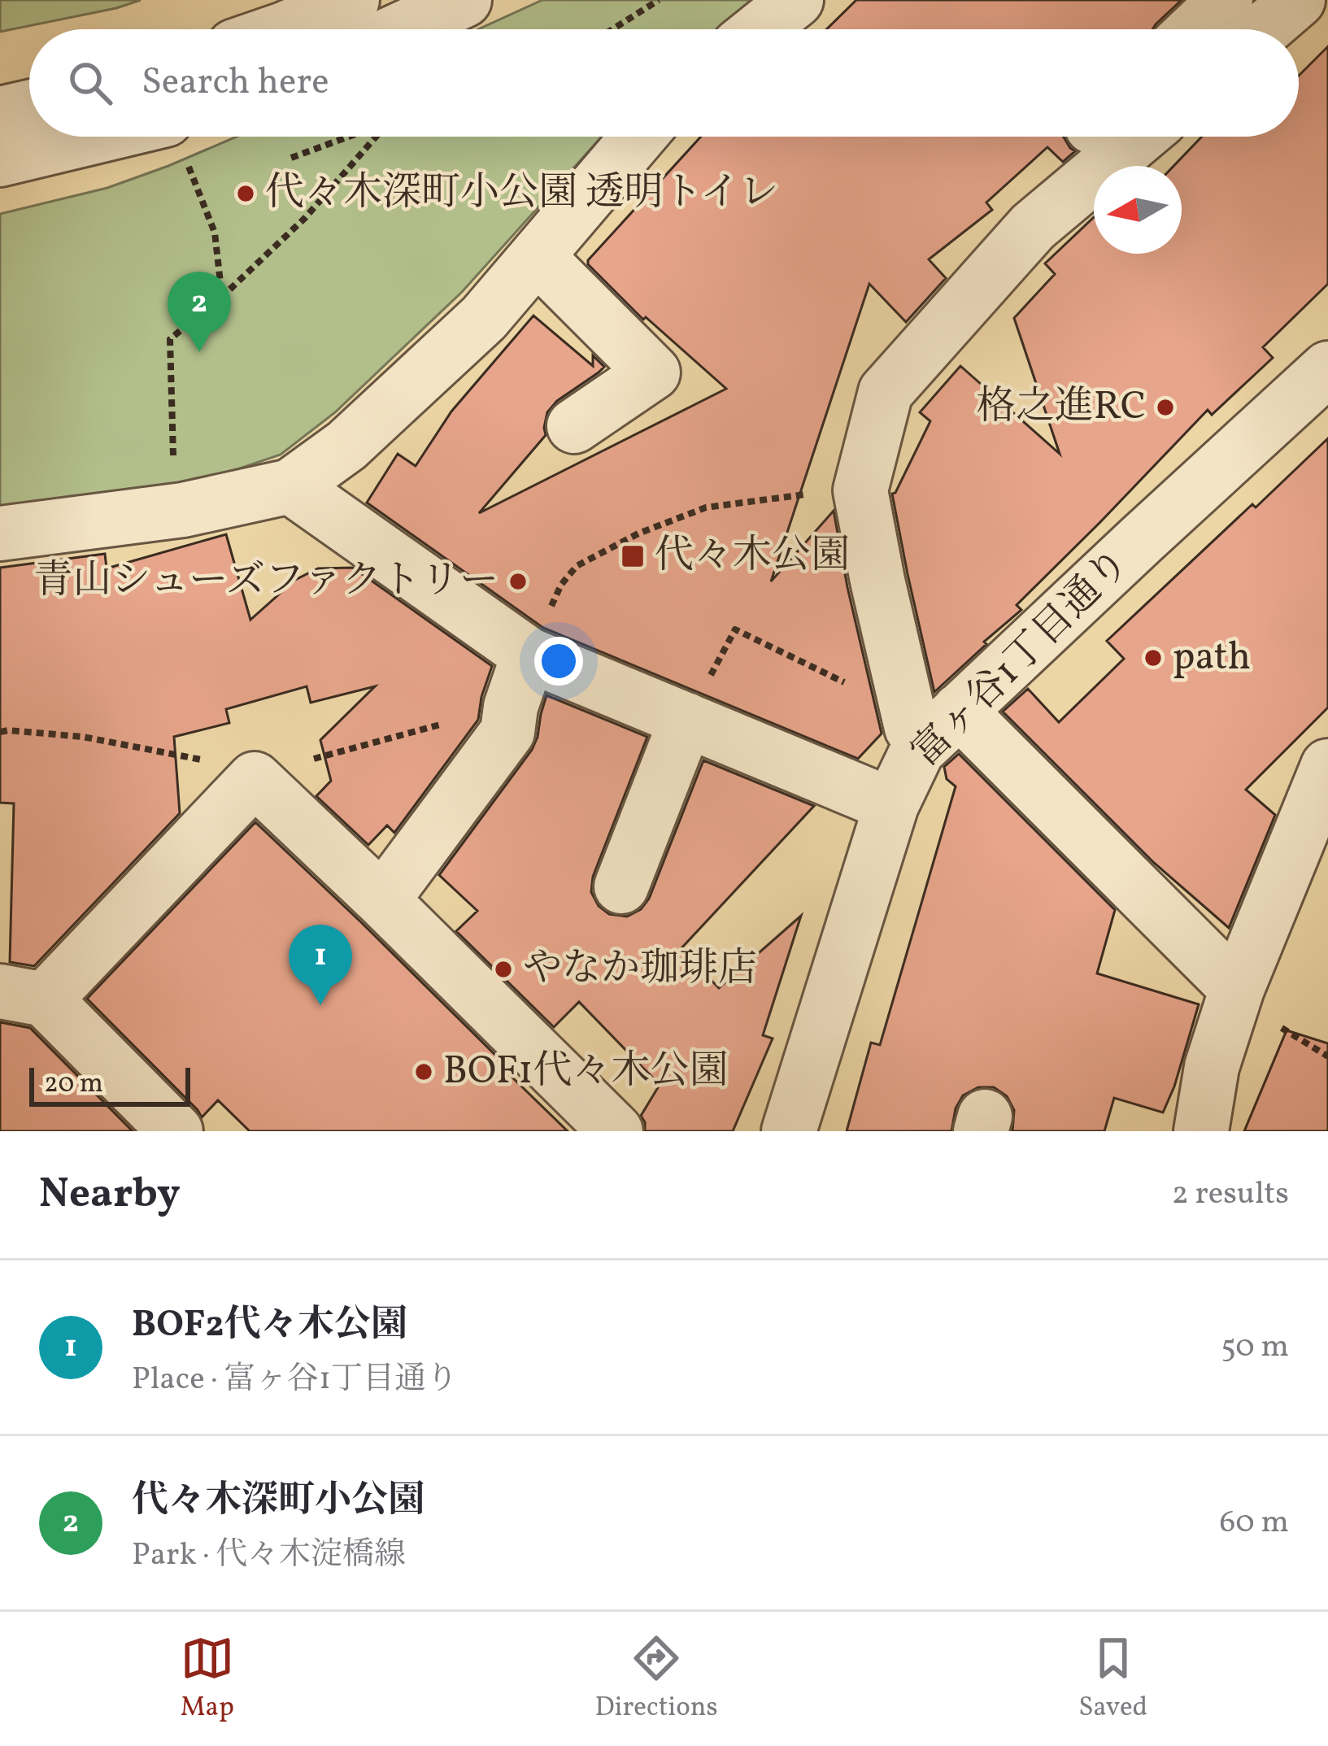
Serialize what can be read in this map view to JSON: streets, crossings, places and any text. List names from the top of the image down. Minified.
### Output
{"streets":{"street":["富ヶ谷1丁目通り"]},"places":{"other":["代々木深町小公園 透明トイレ","格之進RC","青山シューズファクトリー","path","やなか珈琲店","BOF1代々木公園"],"transit":["代々木公園"]},"scale_bar":"20 m","north":"left","page":{"search":"Search here","pins":["2","1"],"scale":"20 m","heading":["Nearby","2 results"],"list":[{"mark":"1","name":"BOF2代々木公園","note":"Place · 富ヶ谷1丁目通り","value":"50 m"},{"mark":"2","name":"代々木深町小公園","note":"Park · 代々木淀橋線","value":"60 m"}],"nav":["Map","Directions","Saved"]}}
